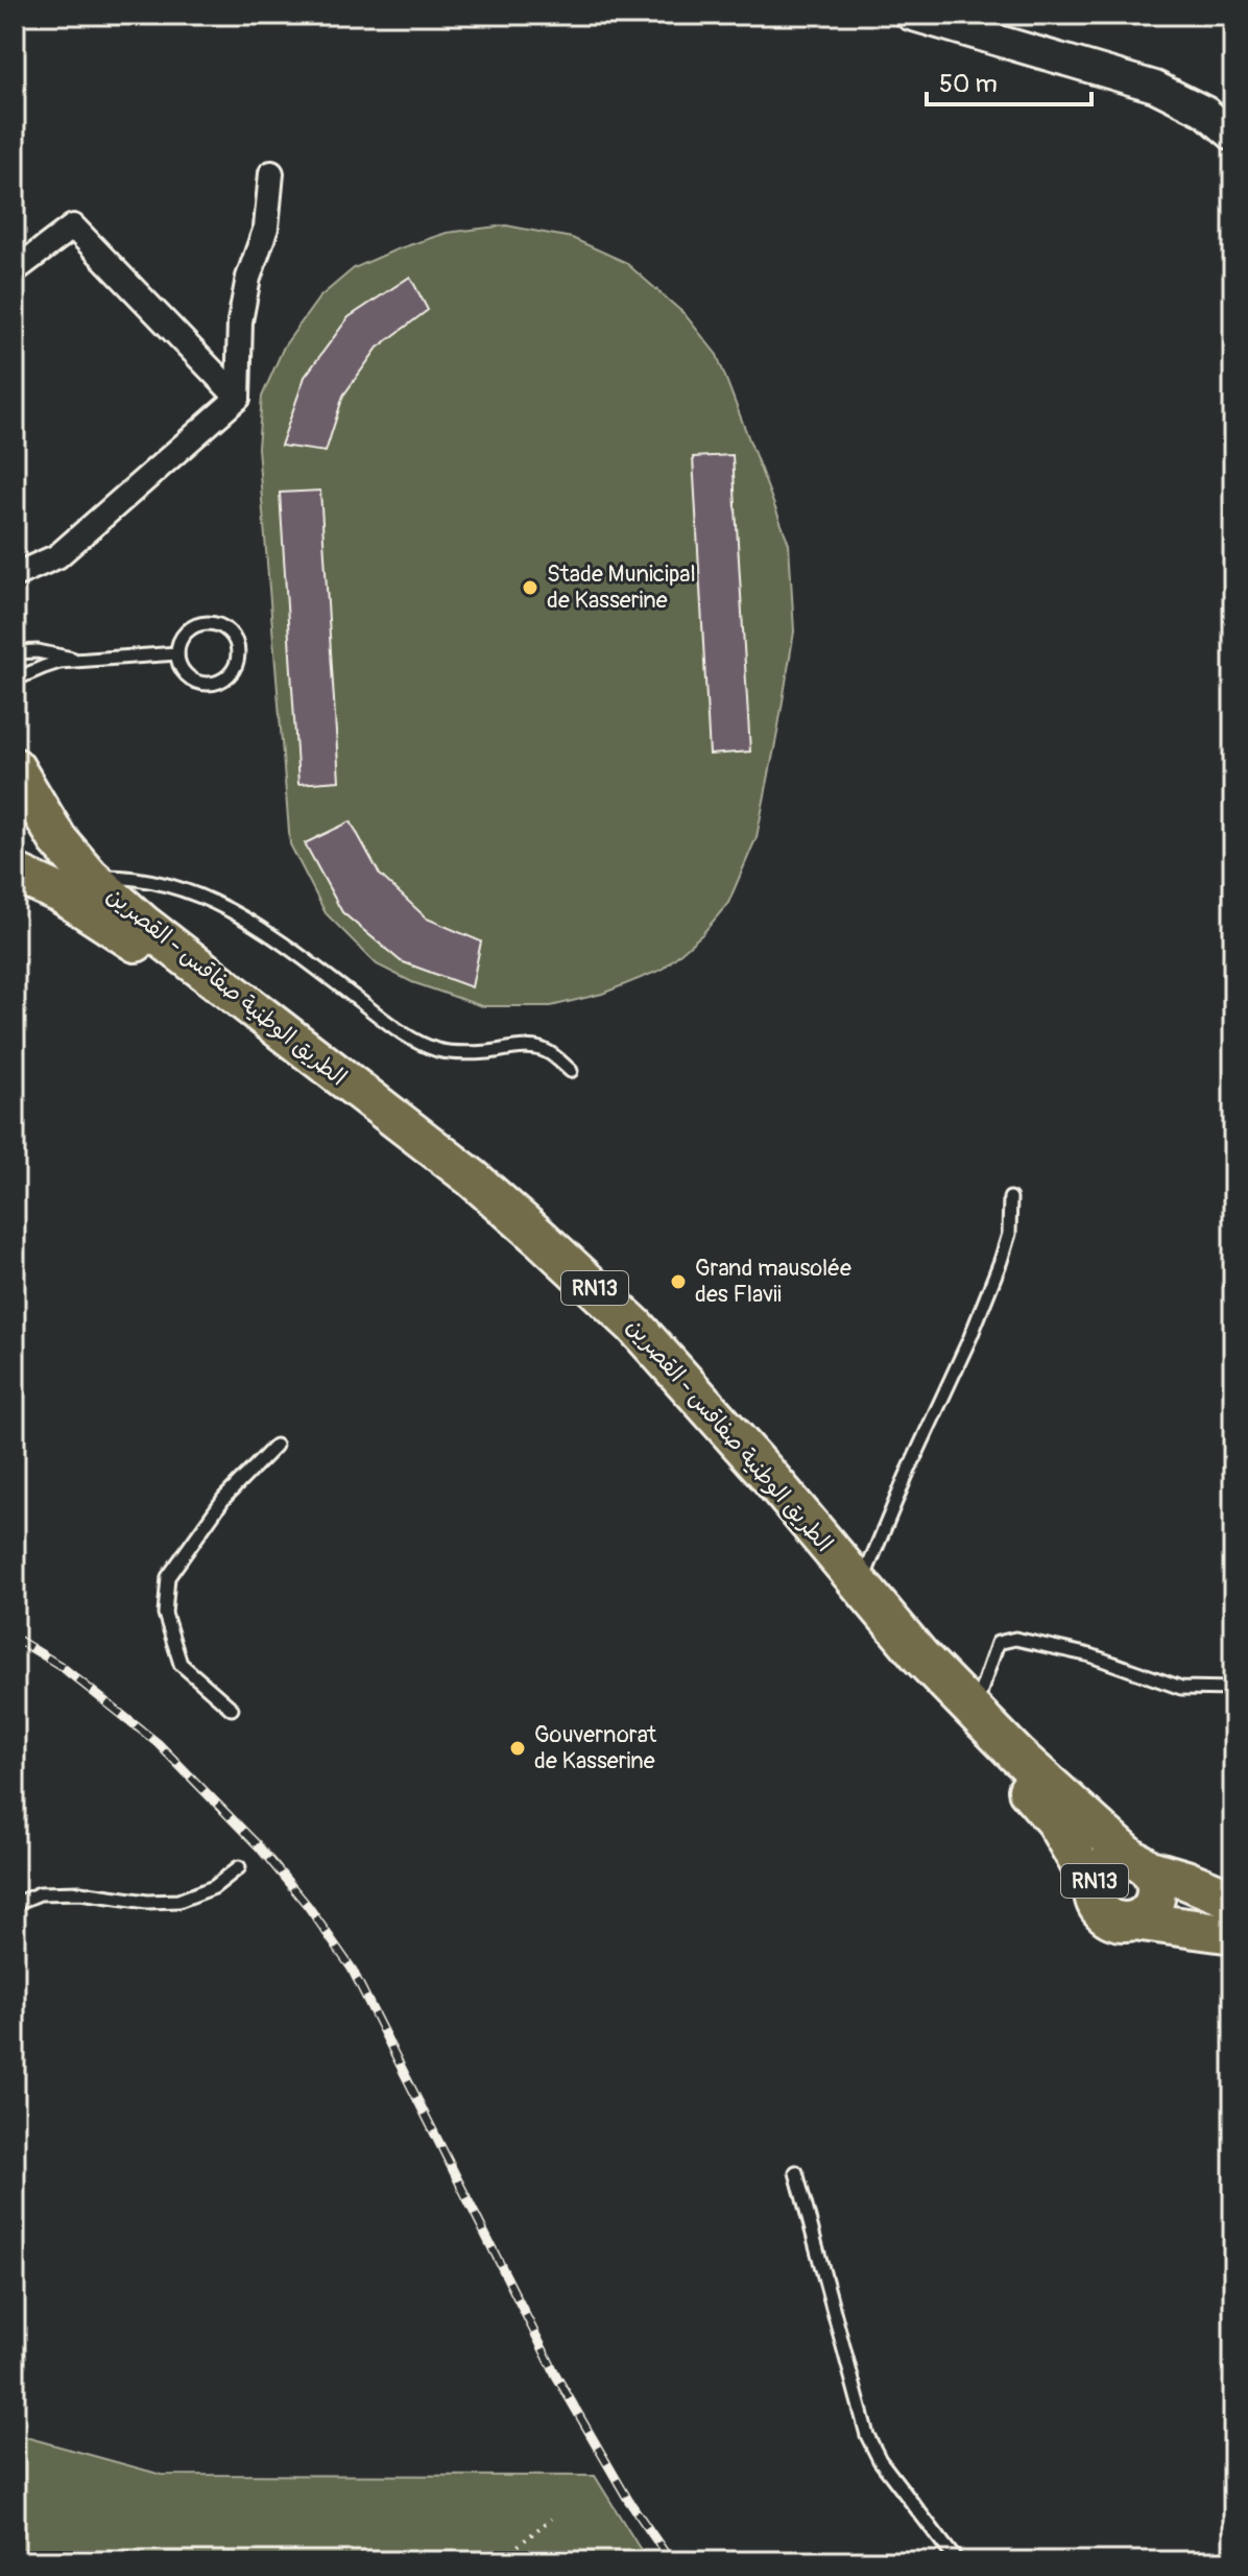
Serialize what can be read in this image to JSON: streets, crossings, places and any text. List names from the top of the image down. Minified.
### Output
{"streets":{"main road":["الطريق الوطنية صفاقس - القصرين","RN13"]},"crossings":[["الطريق الوطنية صفاقس - القصرين","RN13"]],"places":["Stade Municipal de Kasserine","Grand mausolée des Flavii","Gouvernorat de Kasserine"],"scale_bar":"50 m"}
